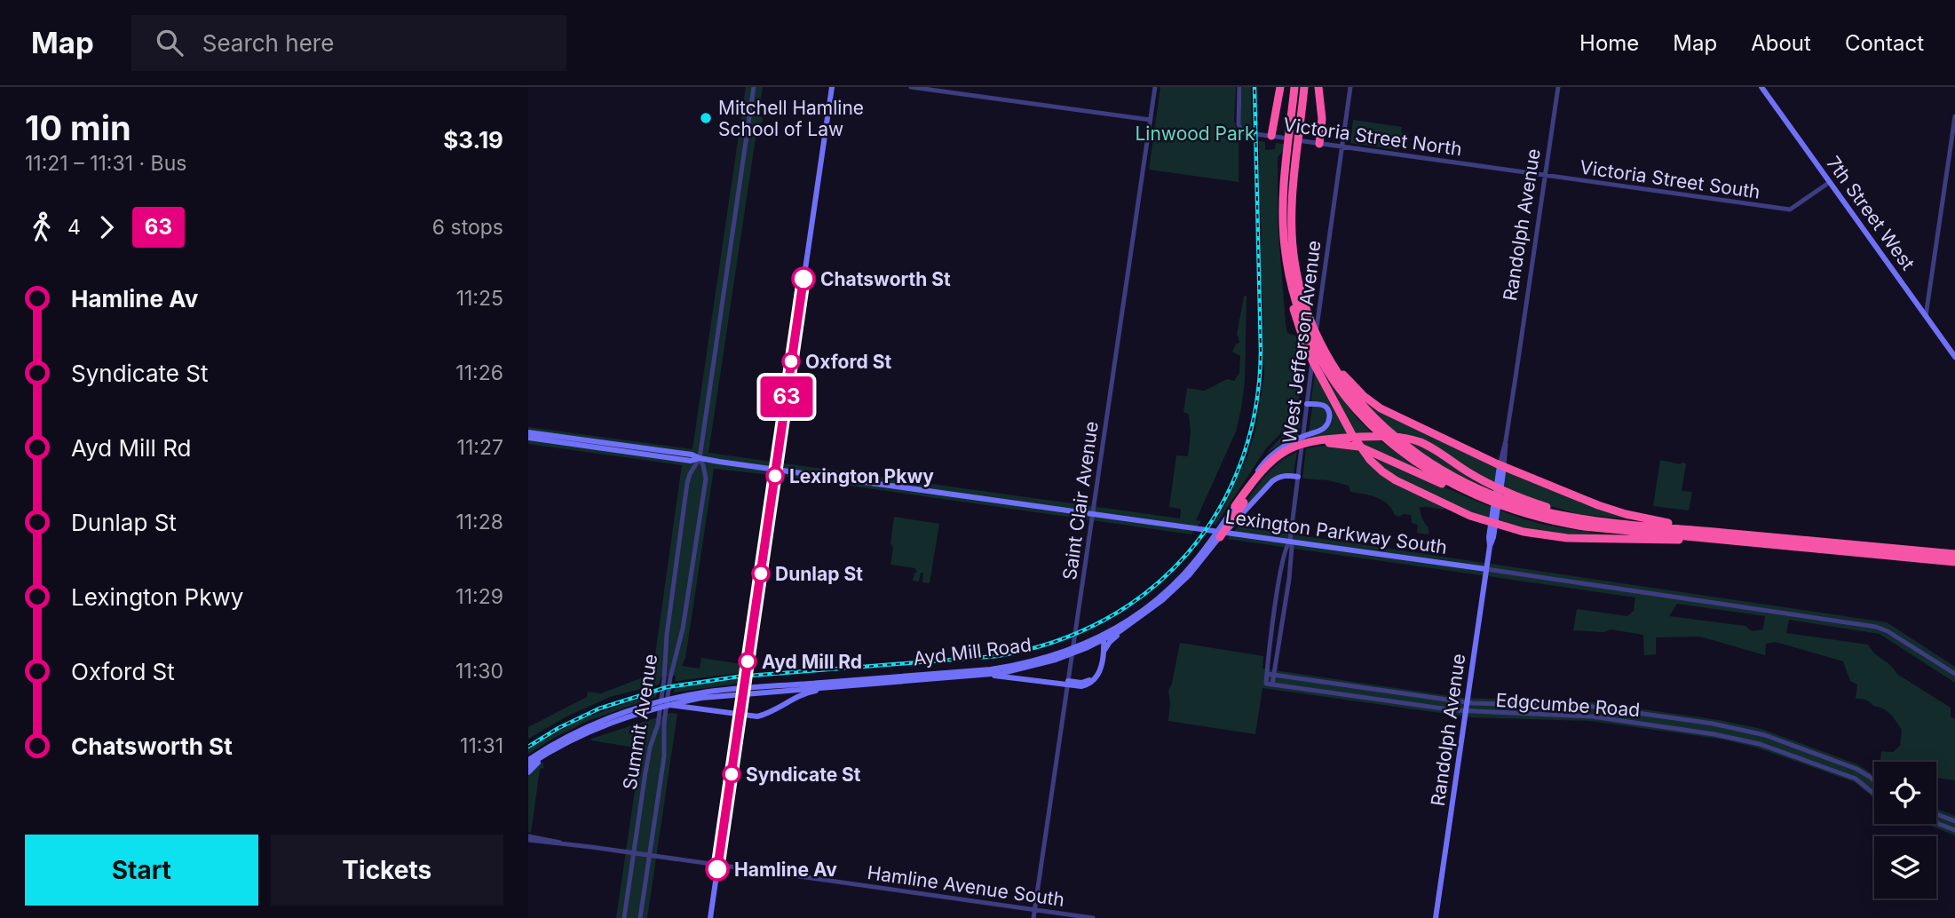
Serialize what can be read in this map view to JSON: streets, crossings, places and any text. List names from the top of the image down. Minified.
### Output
{"streets":{"highway":["Ayd Mill Road"],"main road":["7th Street West","Randolph Avenue","Lexington Parkway South"],"street":["Victoria Street North","Victoria Street South","West Jefferson Avenue","Saint Clair Avenue","Edgcumbe Road","Summit Avenue","Hamline Avenue South"]},"crossings":[["Victoria Street North","Victoria Street South"],["Victoria Street North","West Jefferson Avenue"],["Victoria Street South","7th Street West"],["Victoria Street South","Randolph Avenue"],["Randolph Avenue","Lexington Parkway South"],["Randolph Avenue","Edgcumbe Road"],["West Jefferson Avenue","Lexington Parkway South"],["West Jefferson Avenue","Ayd Mill Road"],["Saint Clair Avenue","Lexington Parkway South"],["Saint Clair Avenue","Hamline Avenue South"],["Lexington Parkway South","Summit Avenue"],["Summit Avenue","Hamline Avenue South"]],"parks":["Linwood Park"],"places":["Mitchell Hamline School of Law","Chatsworth St","Oxford St","Lexington Pkwy","Dunlap St","Ayd Mill Rd","Syndicate St","Hamline Av"],"lines":["bus line 63"],"page":{"header":"Map","search":"Search here","nav":["Home","Map","About","Contact"],"heading":["10 min","11:21 – 11:31 · Bus","$3.19"],"on_map":"63","legs":["4","63","6 stops"],"list":[{"name":"Hamline Av","value":"11:25"},{"name":"Syndicate St","value":"11:26"},{"name":"Ayd Mill Rd","value":"11:27"},{"name":"Dunlap St","value":"11:28"},{"name":"Lexington Pkwy","value":"11:29"},{"name":"Oxford St","value":"11:30"},{"name":"Chatsworth St","value":"11:31"}],"buttons":["Start","Tickets"]}}
